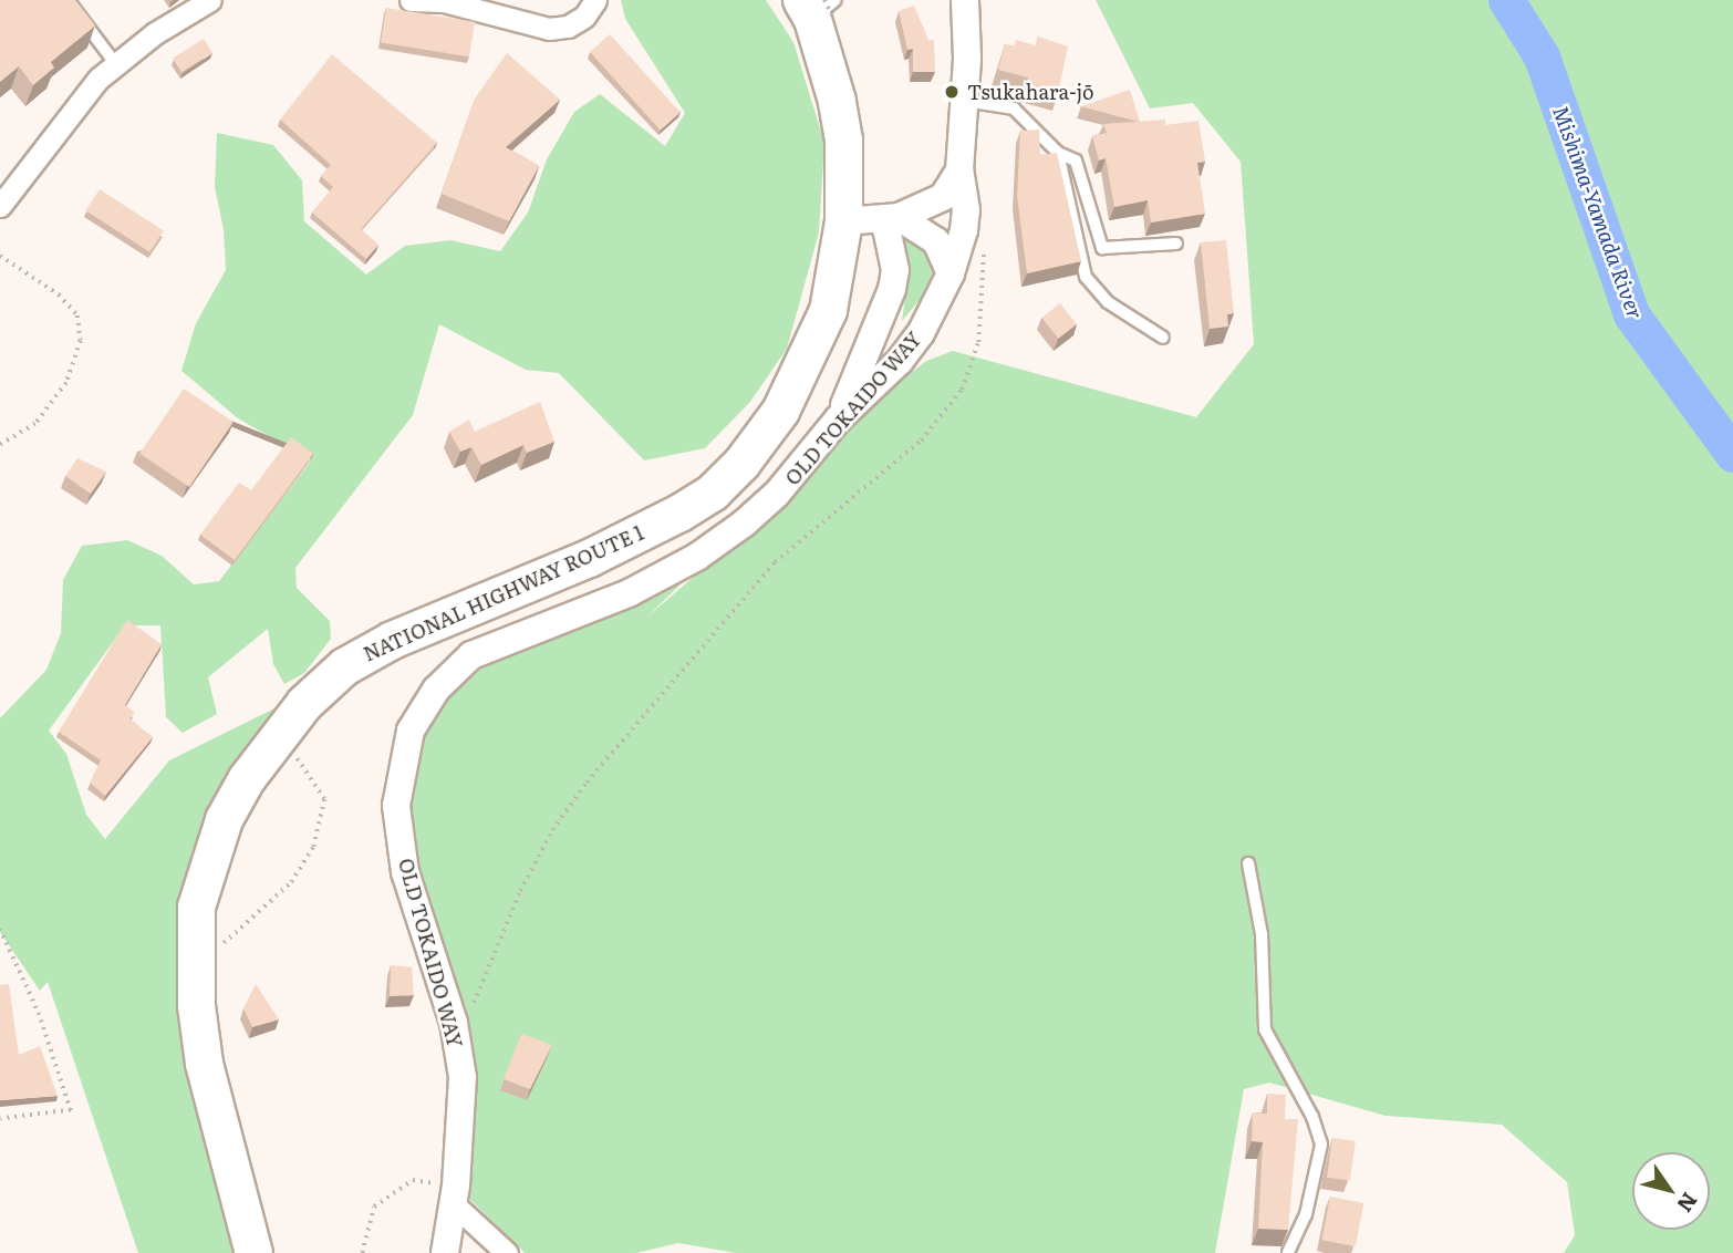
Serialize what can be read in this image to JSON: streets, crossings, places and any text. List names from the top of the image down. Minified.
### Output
{"streets":{"highway":["NATIONAL HIGHWAY ROUTE 1"],"street":["OLD TOKAIDO WAY"]},"water":["Mishima-Yamada River"],"places":["Tsukahara-jō"],"north":"bottom right"}
